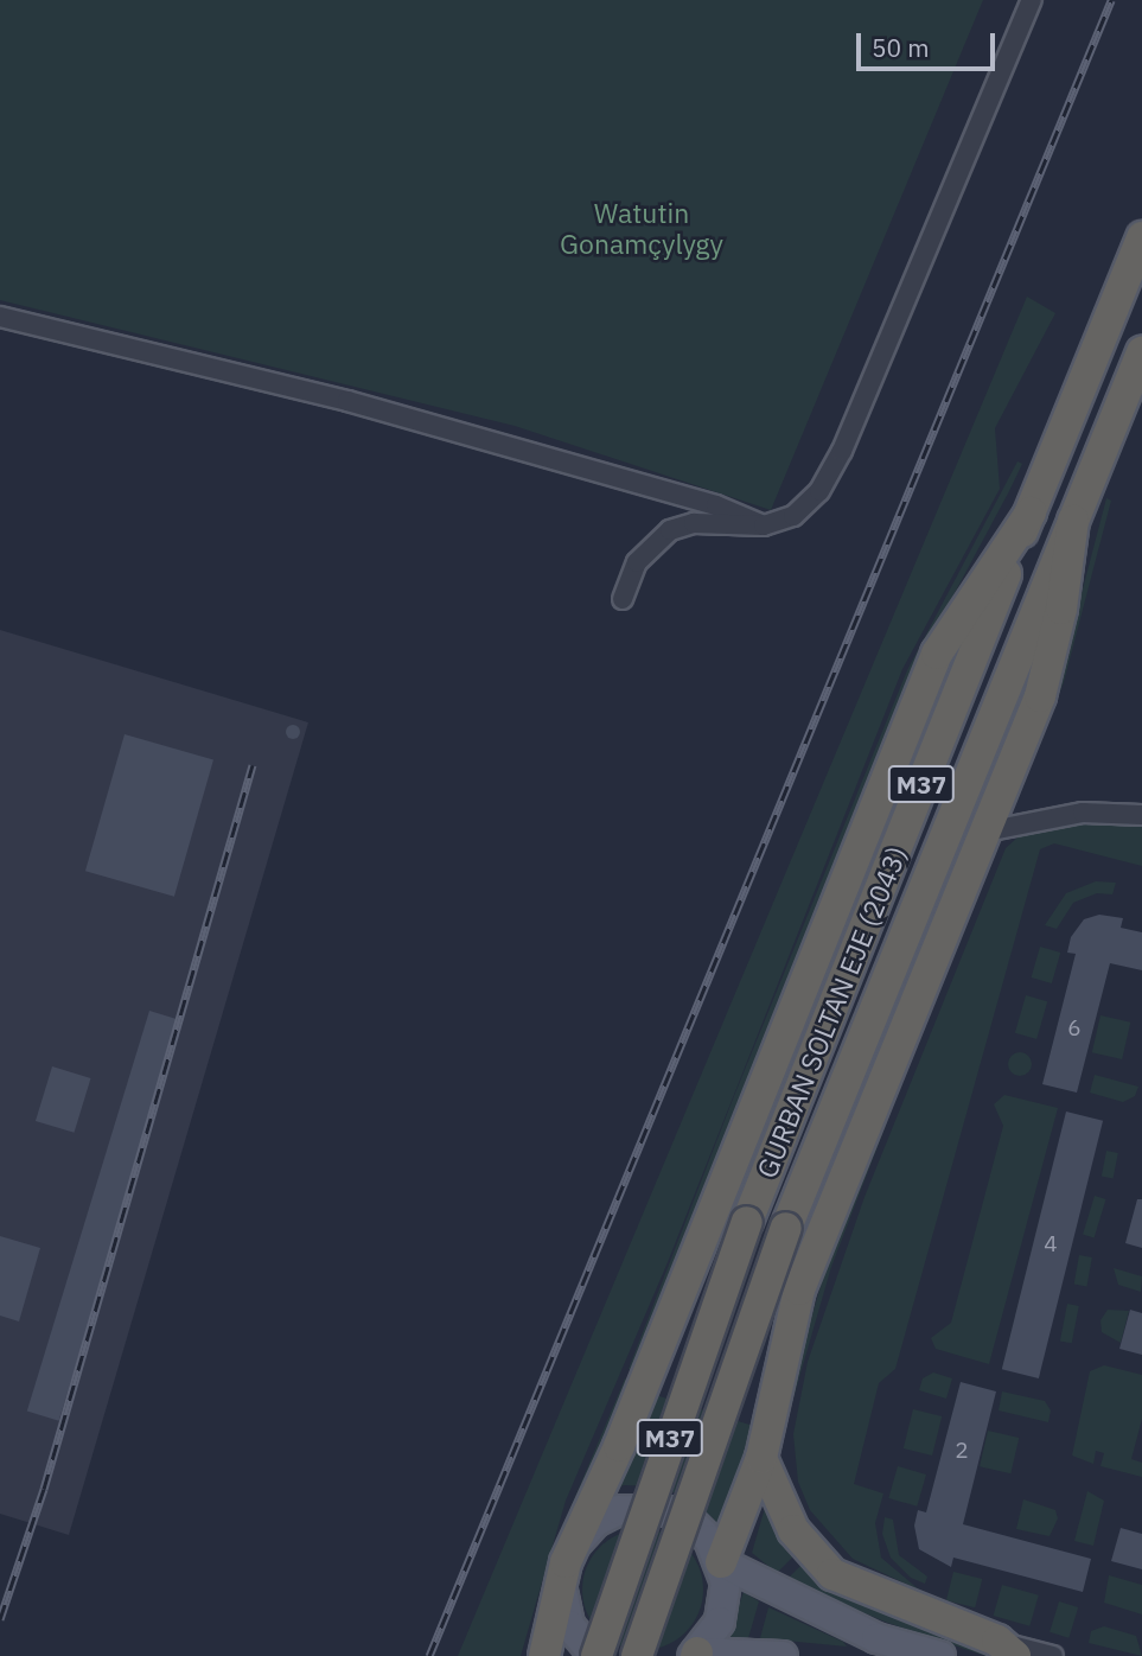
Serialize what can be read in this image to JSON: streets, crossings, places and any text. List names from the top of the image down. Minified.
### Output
{"streets":{"highway":["M37","GURBAN SOLTAN EJE (2043)"]},"parks":["Watutin Gonamçylygy"],"house_numbers":["6","4","2"],"scale_bar":"50 m"}
